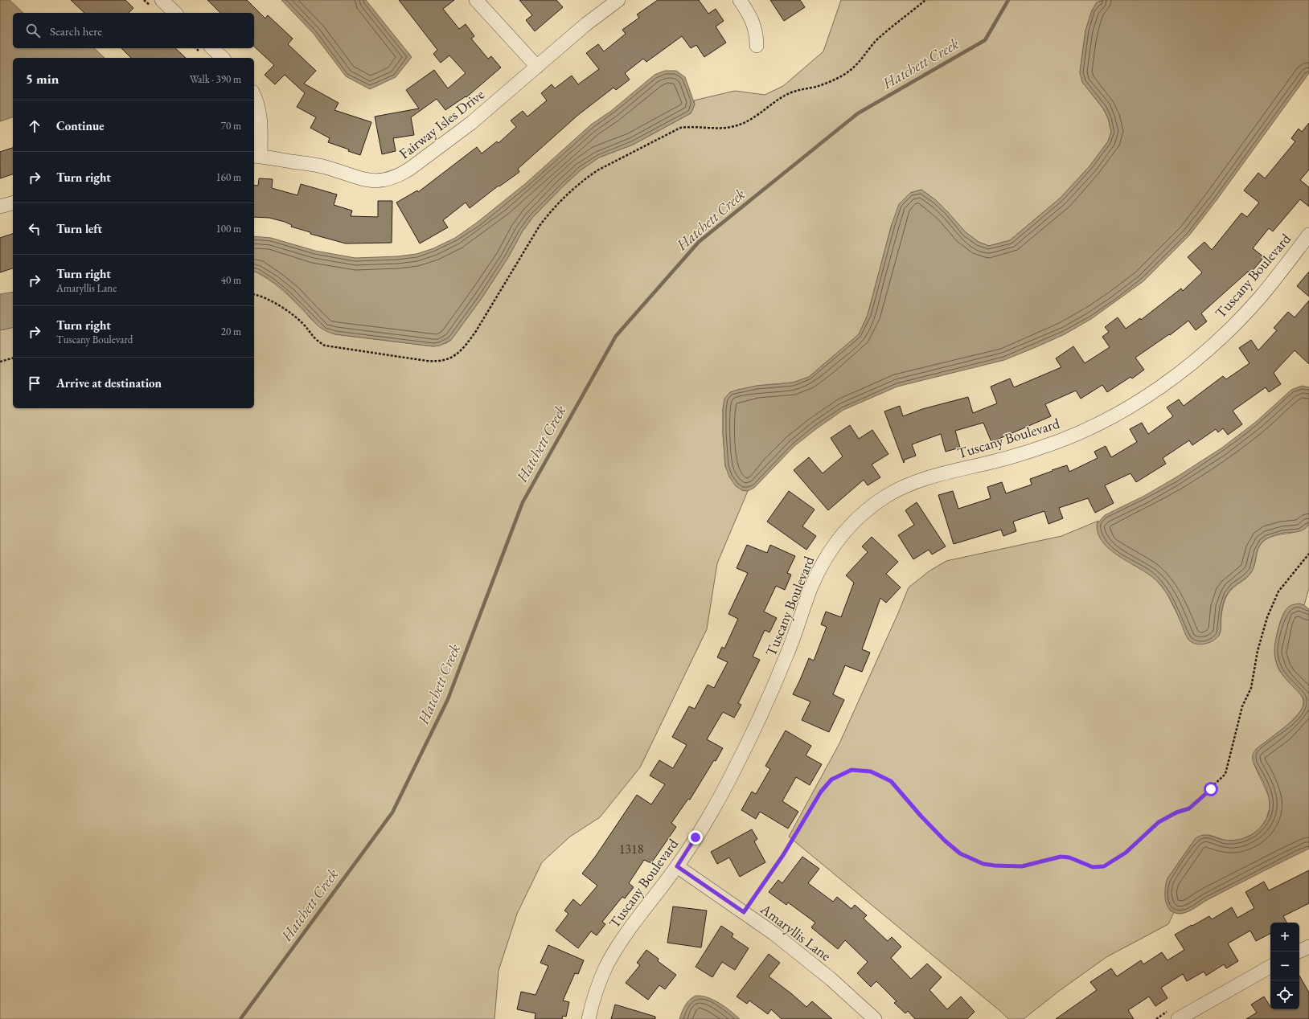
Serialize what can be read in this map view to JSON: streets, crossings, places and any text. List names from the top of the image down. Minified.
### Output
{"streets":{"street":["Fairway Isles Drive","Tuscany Boulevard","Amaryllis Lane"]},"crossings":[["Tuscany Boulevard","Amaryllis Lane"]],"water":["Hatchett Creek"],"house_numbers":["1318"],"page":{"search":"Search here","heading":["5 min","Walk · 390 m"],"list":[["Continue","70 m"],["Turn right","160 m"],["Turn left","100 m"],["Turn right","Amaryllis Lane","40 m"],["Turn right","Tuscany Boulevard","20 m"],"Arrive at destination"],"map_buttons":["+","−"]}}
